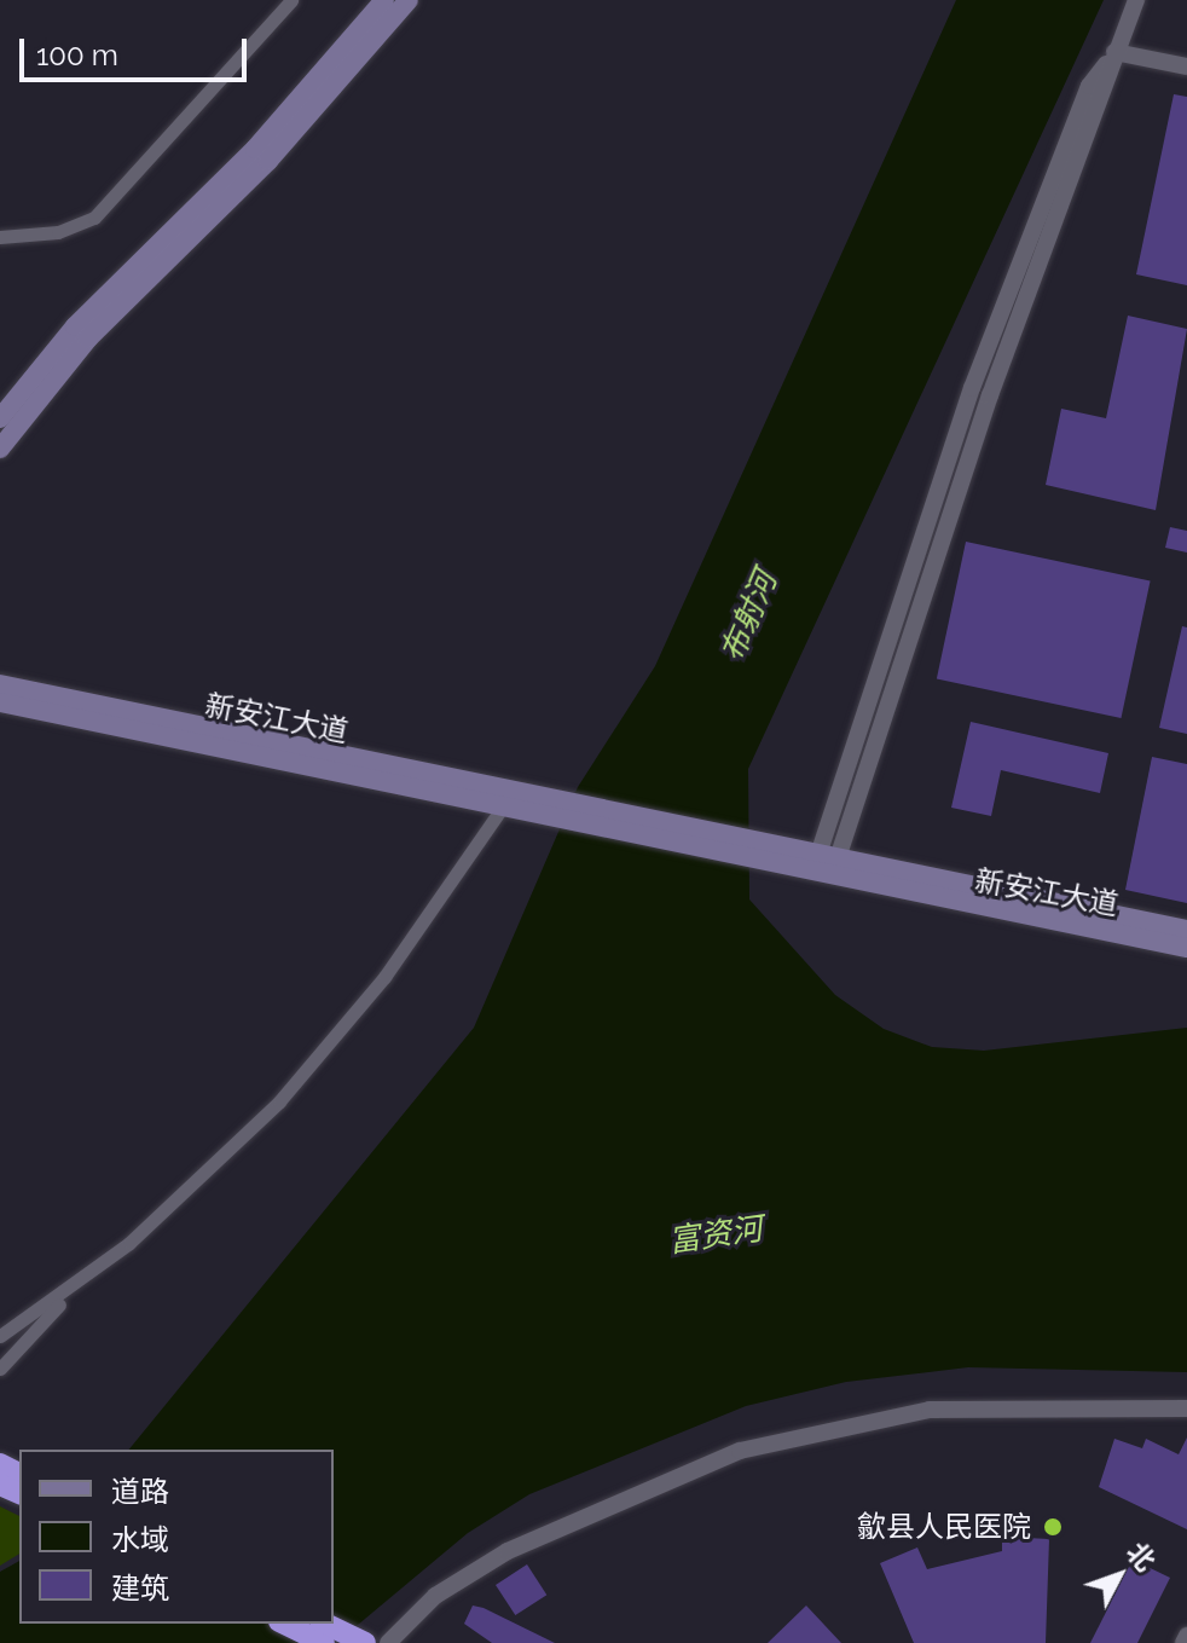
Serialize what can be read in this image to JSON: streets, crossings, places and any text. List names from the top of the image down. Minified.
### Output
{"streets":{"main road":["新安江大道"]},"water":["布射河","富资河"],"places":["歙县人民医院"],"legend":["道路","水域","建筑"],"scale_bar":"100 m","north":"top right"}
